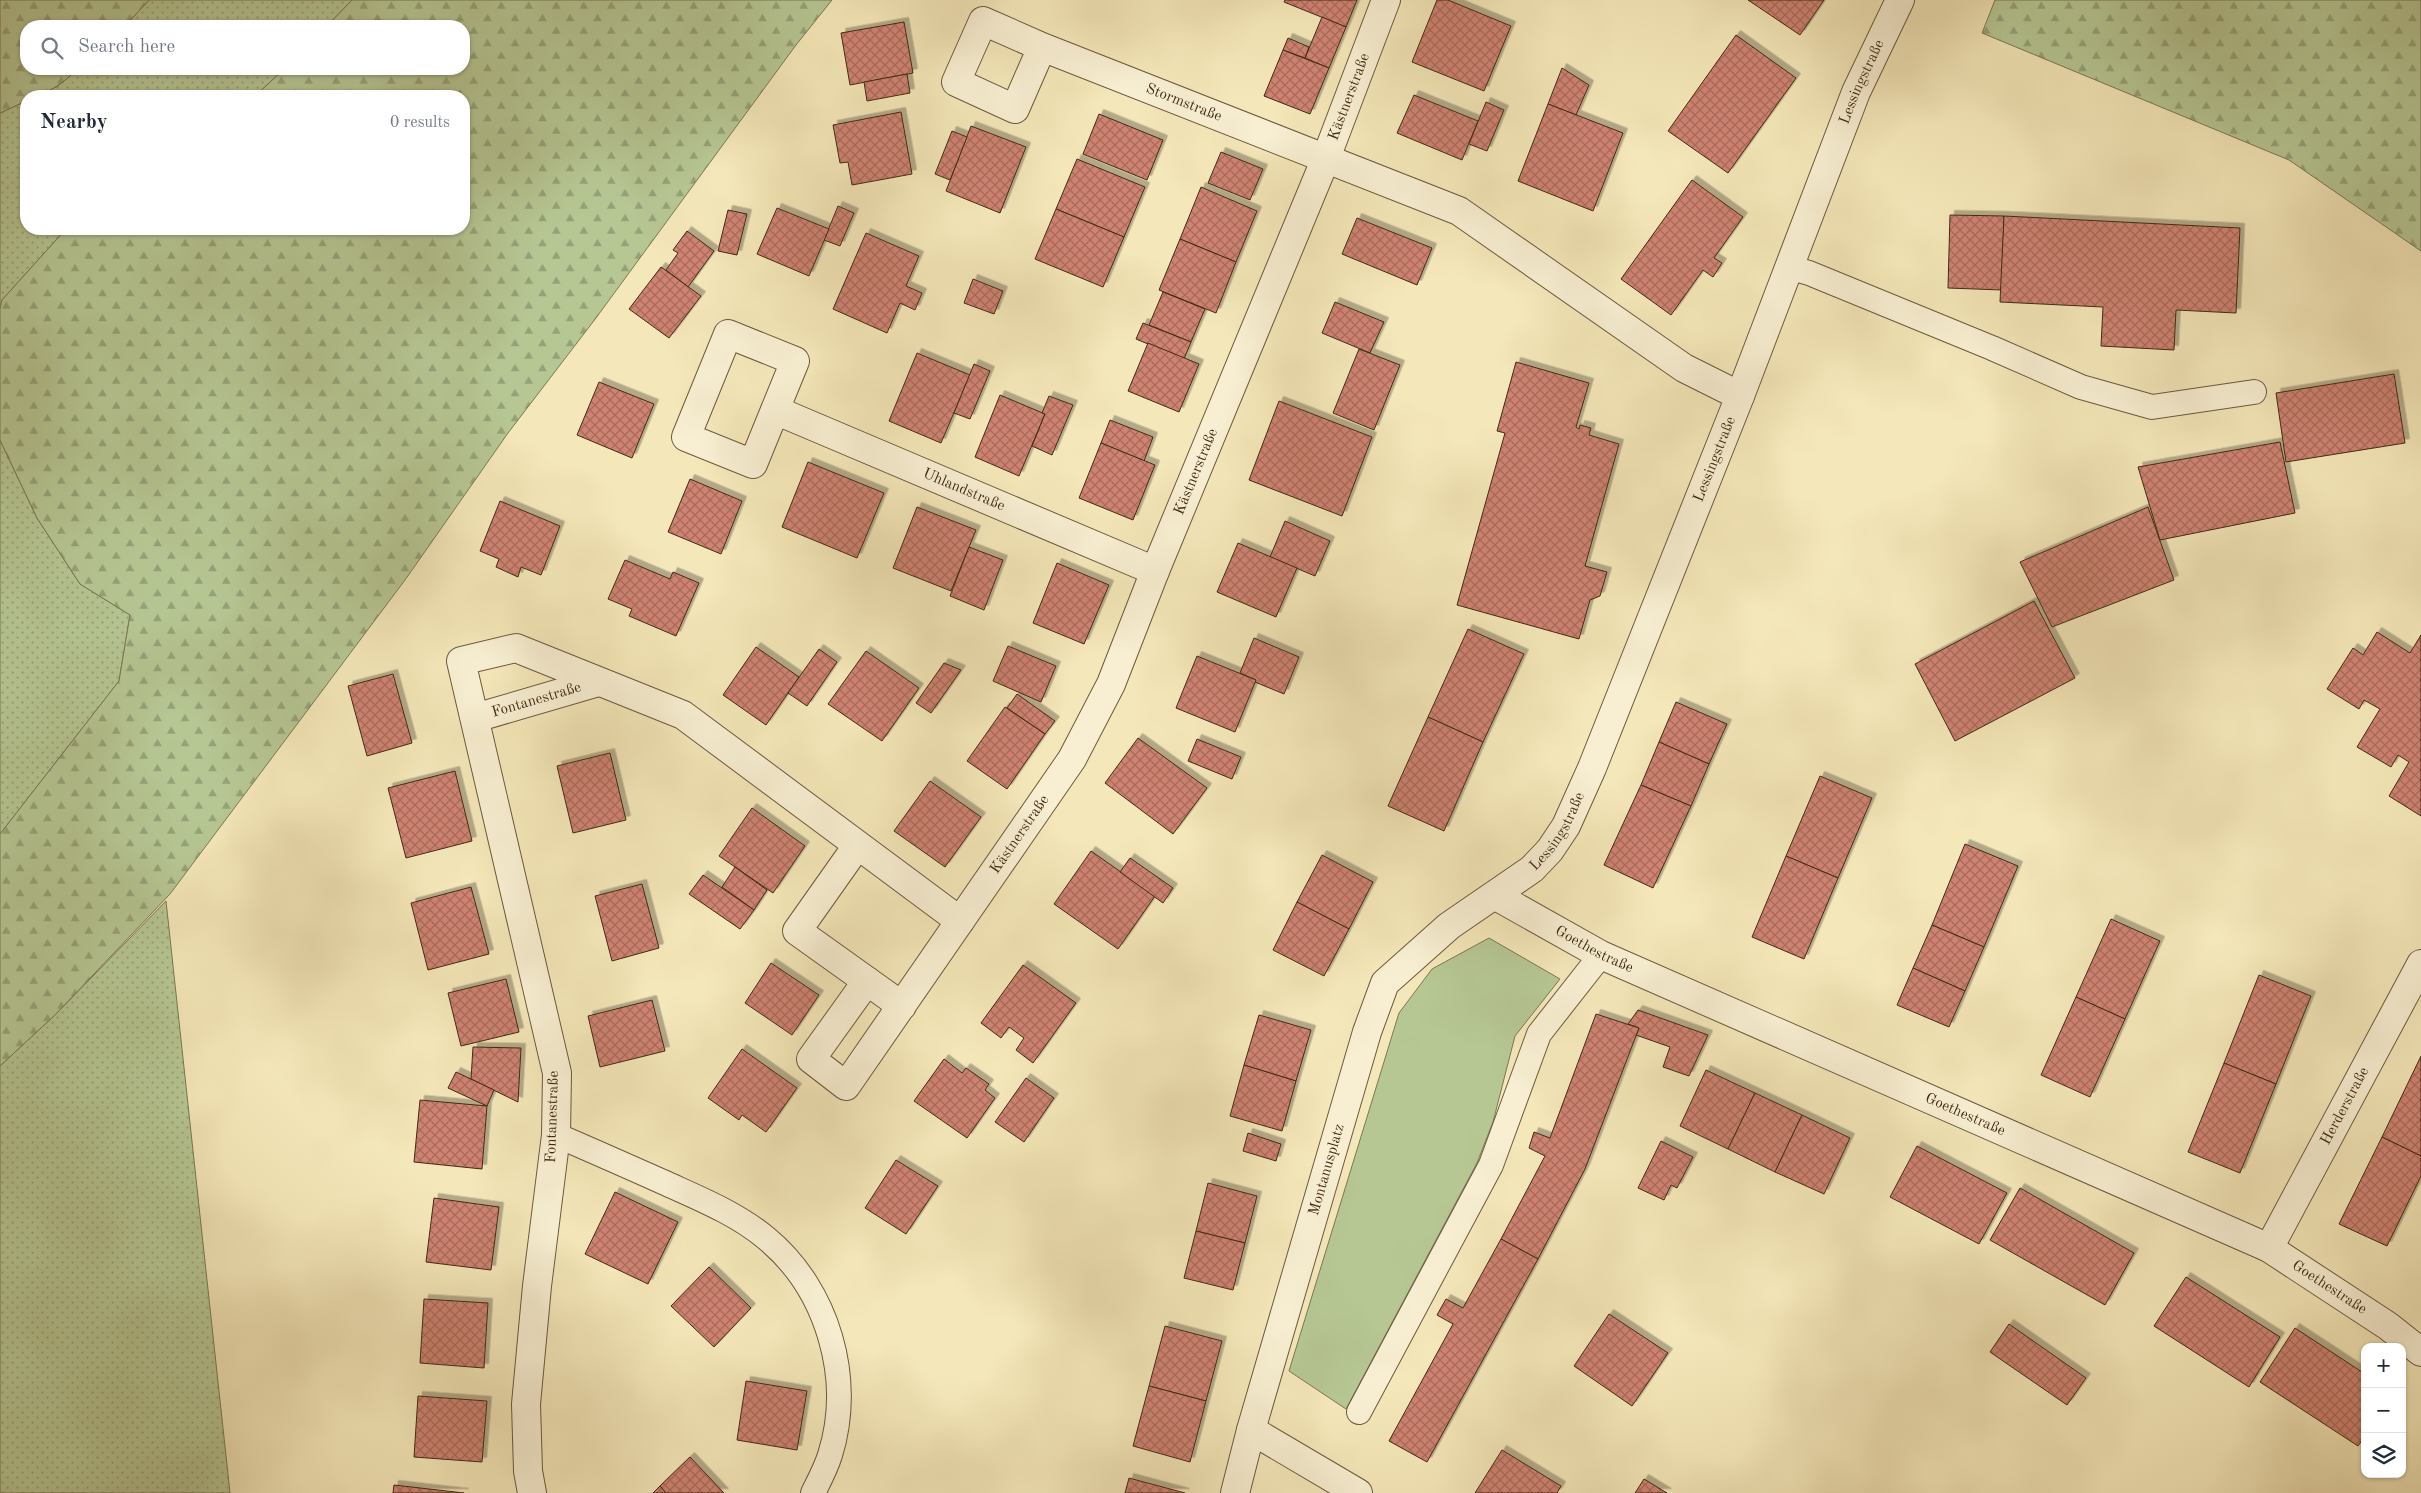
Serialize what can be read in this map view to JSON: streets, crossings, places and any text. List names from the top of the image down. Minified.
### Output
{"streets":{"street":["Lessingstraße","Kästnerstraße","Stormstraße","Uhlandstraße","Fontanestraße","Goethestraße","Herderstraße","Montanusplatz"]},"crossings":[["Lessingstraße","Stormstraße"],["Lessingstraße","Goethestraße"],["Lessingstraße","Montanusplatz"],["Kästnerstraße","Stormstraße"],["Kästnerstraße","Uhlandstraße"],["Goethestraße","Herderstraße"],["Goethestraße","Montanusplatz"]],"page":{"search":"Search here","heading":["Nearby","0 results"],"map_buttons":["+","−"]}}
